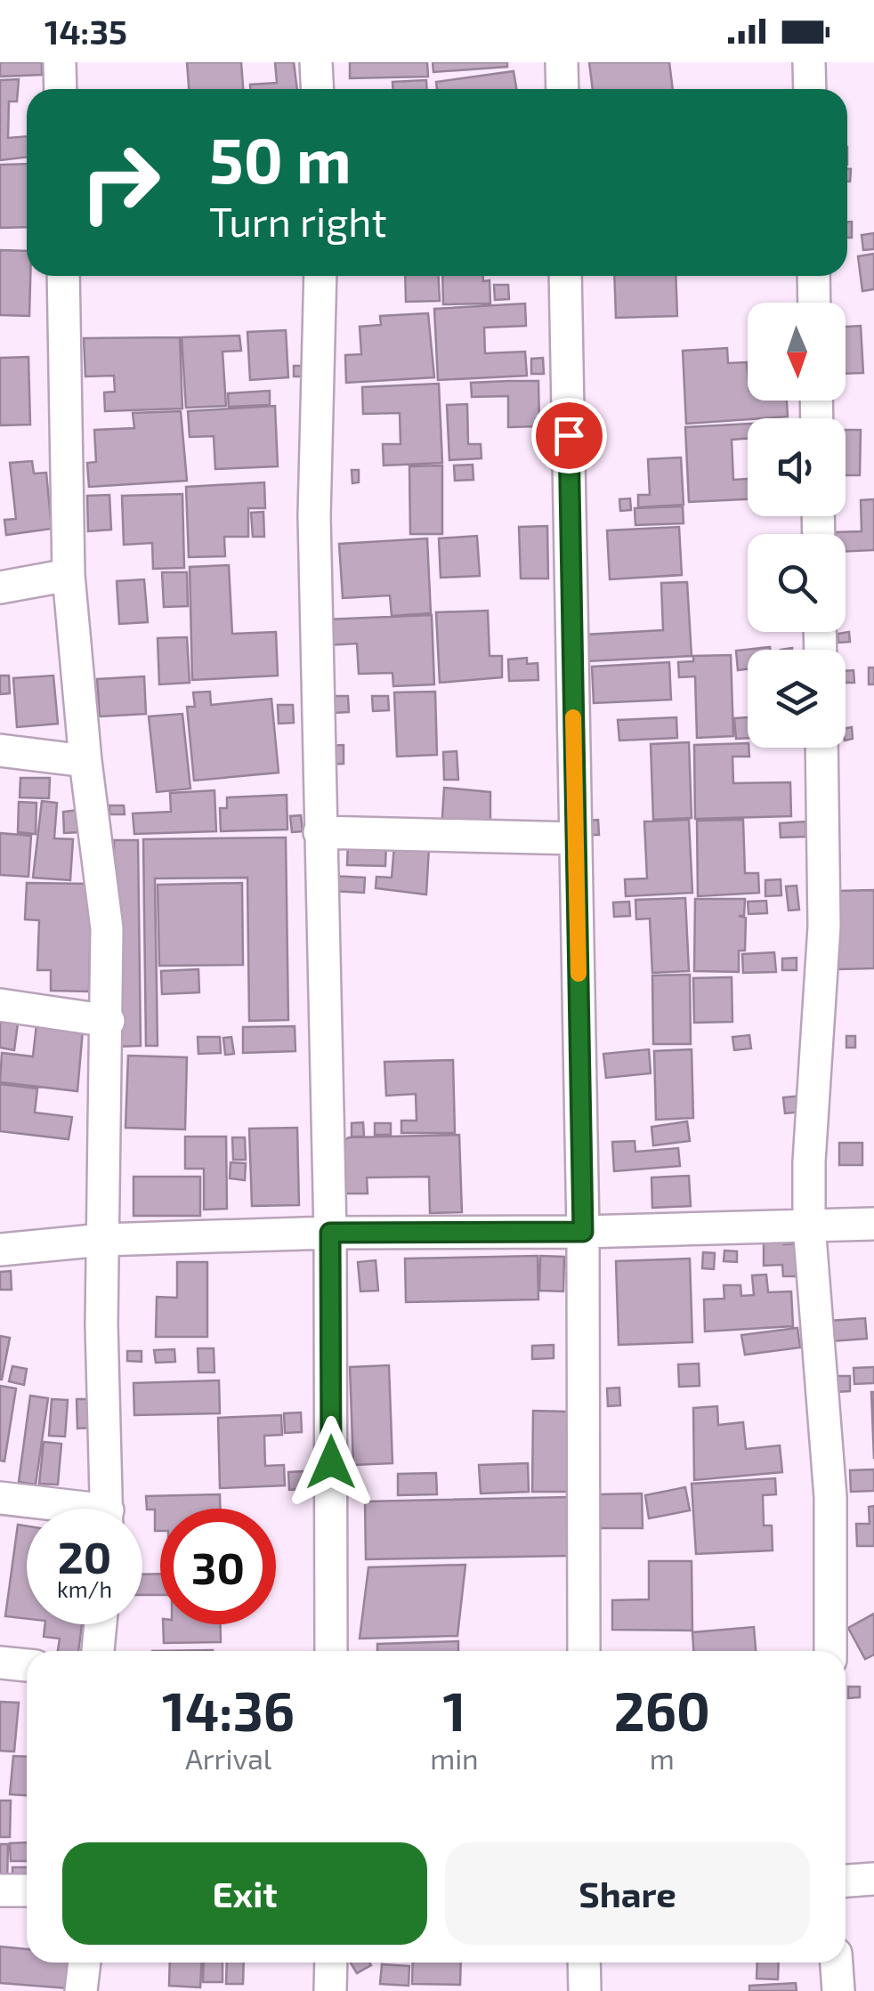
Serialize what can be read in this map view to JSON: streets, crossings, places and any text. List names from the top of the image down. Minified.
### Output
{"north":"bottom","page":{"status":"14:35","turn":["50 m","Turn right"],"speed":"20 km/h","limit":"30","eta":["14:36","Arrival","1","min","260","m"],"buttons":["Exit","Share"]}}
